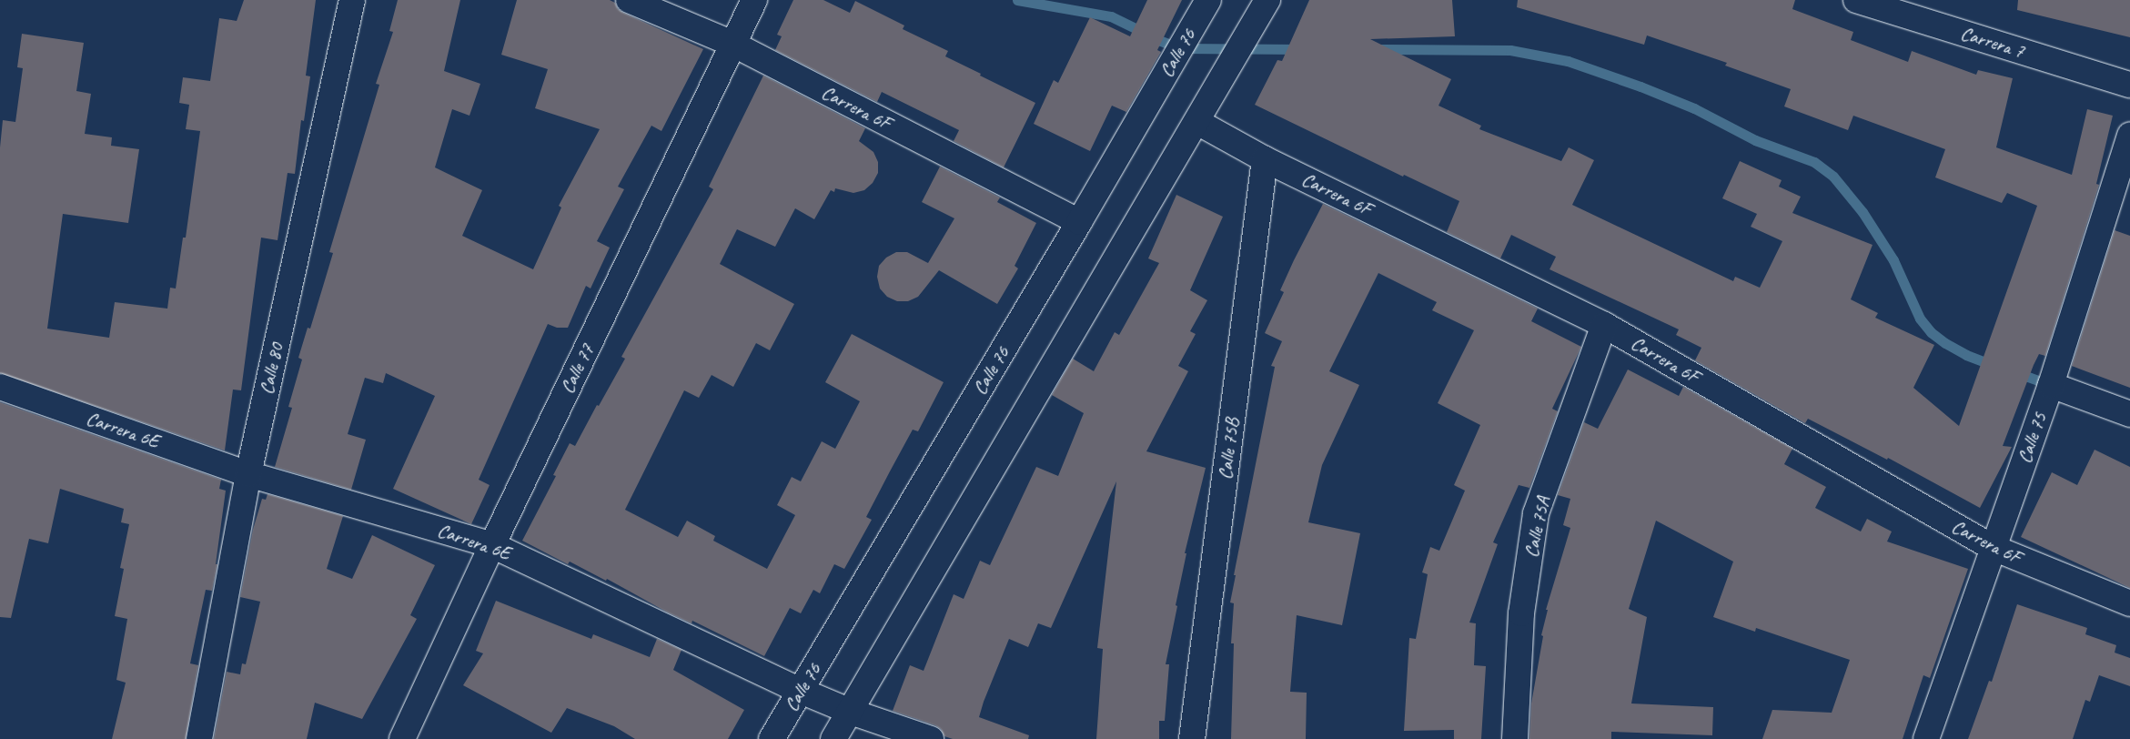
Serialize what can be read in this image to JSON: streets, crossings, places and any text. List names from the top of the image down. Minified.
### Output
{"streets":{"street":["Carrera 7","Calle 76","Carrera 6F","Calle 80","Calle 77","Carrera 6E","Calle 75","Calle 75B","Calle 75A"]},"crossings":[["Calle 76","Carrera 6F"],["Calle 76","Carrera 6E"],["Carrera 6F","Calle 77"],["Carrera 6F","Calle 75"],["Carrera 6F","Calle 75B"],["Carrera 6F","Calle 75A"],["Calle 80","Carrera 6E"],["Calle 77","Carrera 6E"]]}
